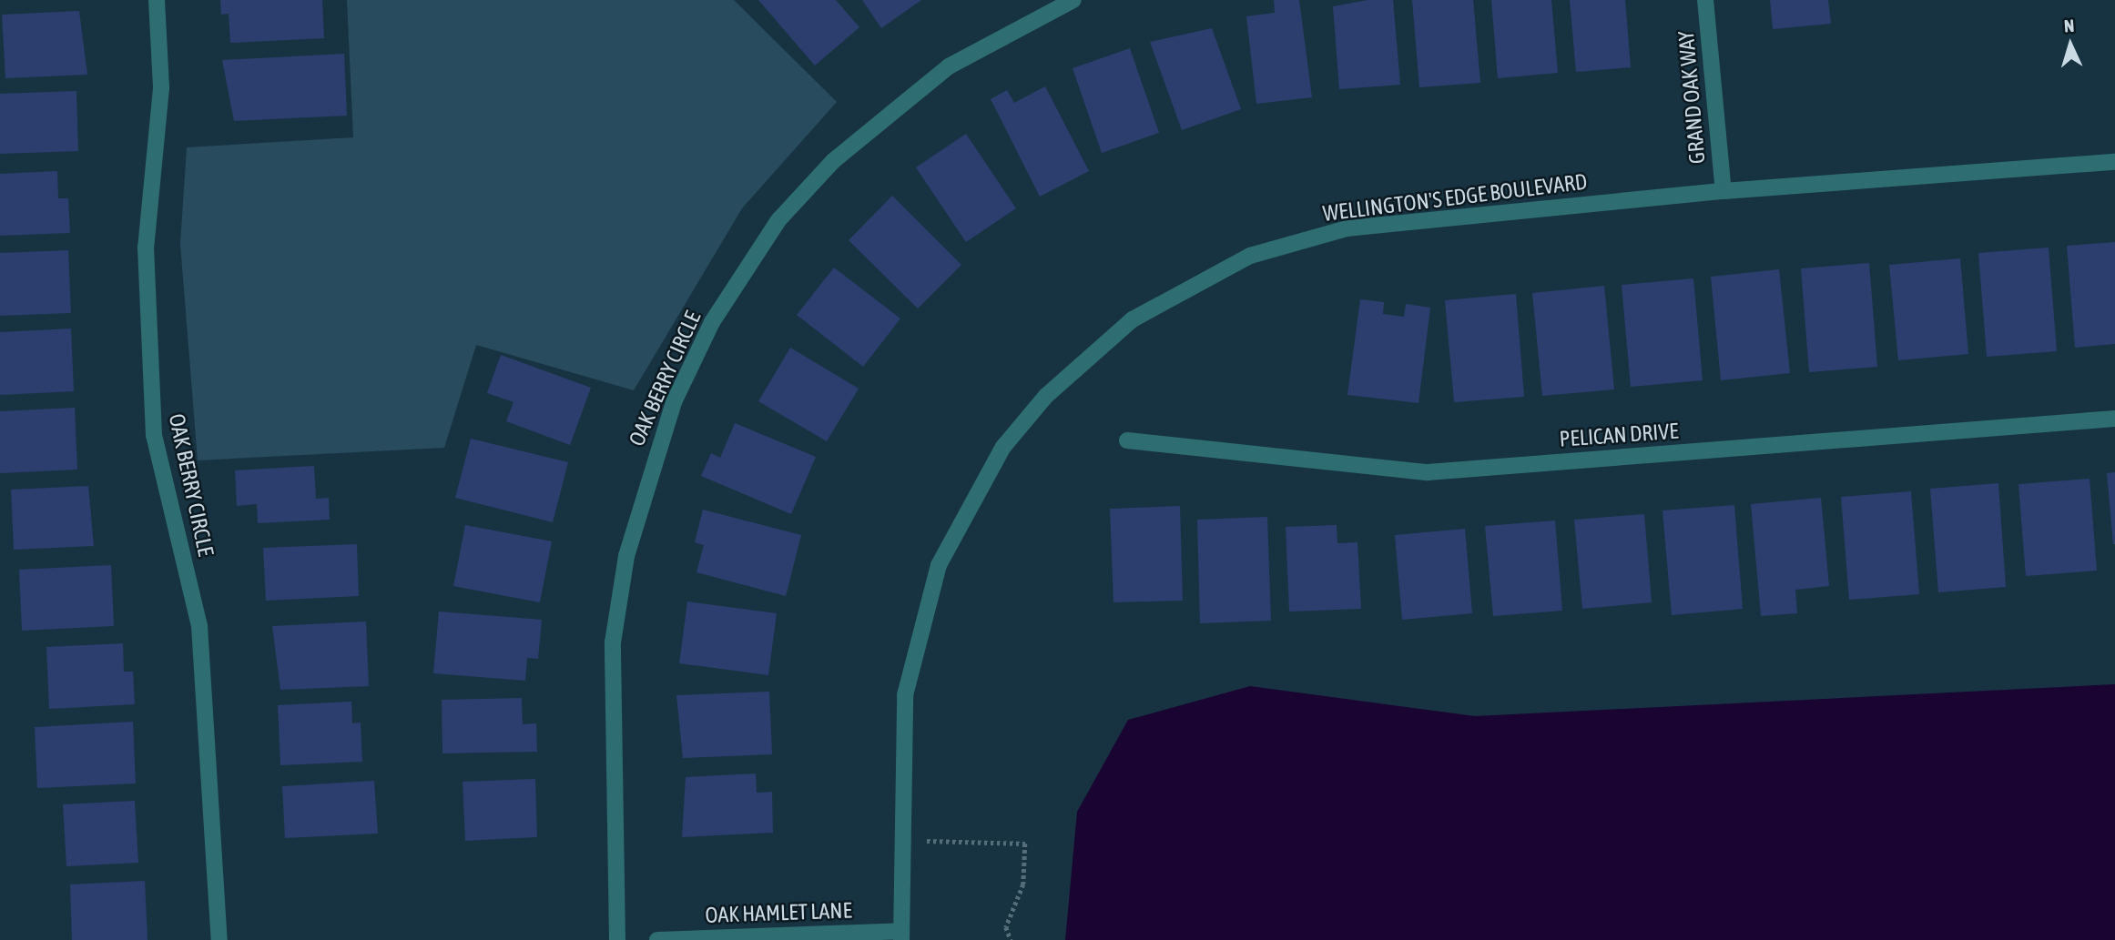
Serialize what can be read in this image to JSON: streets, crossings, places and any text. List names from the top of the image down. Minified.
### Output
{"streets":{"street":["GRAND OAK WAY","WELLINGTON'S EDGE BOULEVARD","OAK BERRY CIRCLE","PELICAN DRIVE","OAK HAMLET LANE"]},"crossings":[["GRAND OAK WAY","WELLINGTON'S EDGE BOULEVARD"],["WELLINGTON'S EDGE BOULEVARD","OAK HAMLET LANE"]],"north":"top"}
